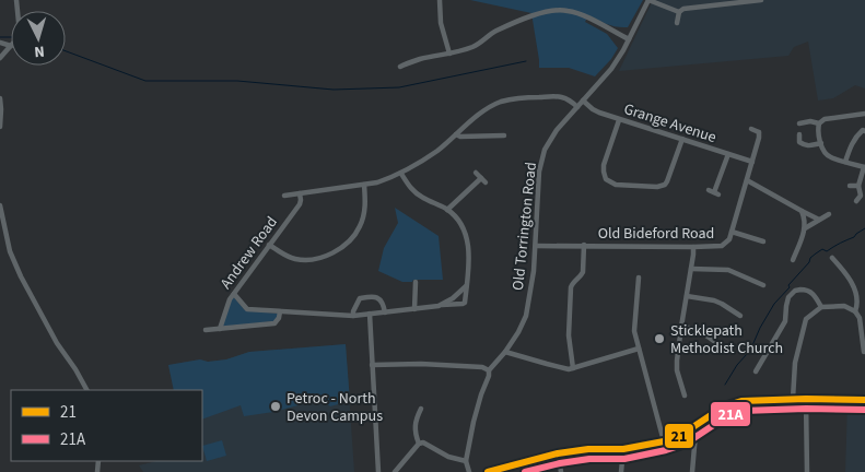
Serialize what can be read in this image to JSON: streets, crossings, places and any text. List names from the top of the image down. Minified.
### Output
{"streets":{"street":["Grange Avenue","Old Torrington Road","Old Bideford Road","Andrew Road"]},"crossings":[["Grange Avenue","Old Torrington Road"],["Grange Avenue","Old Bideford Road"],["Old Torrington Road","Old Bideford Road"]],"places":["Sticklepath Methodist Church","Petroc - North Devon Campus"],"lines":["transit line 21","transit line 21A"],"legend":["21","21A"],"north":"bottom"}
